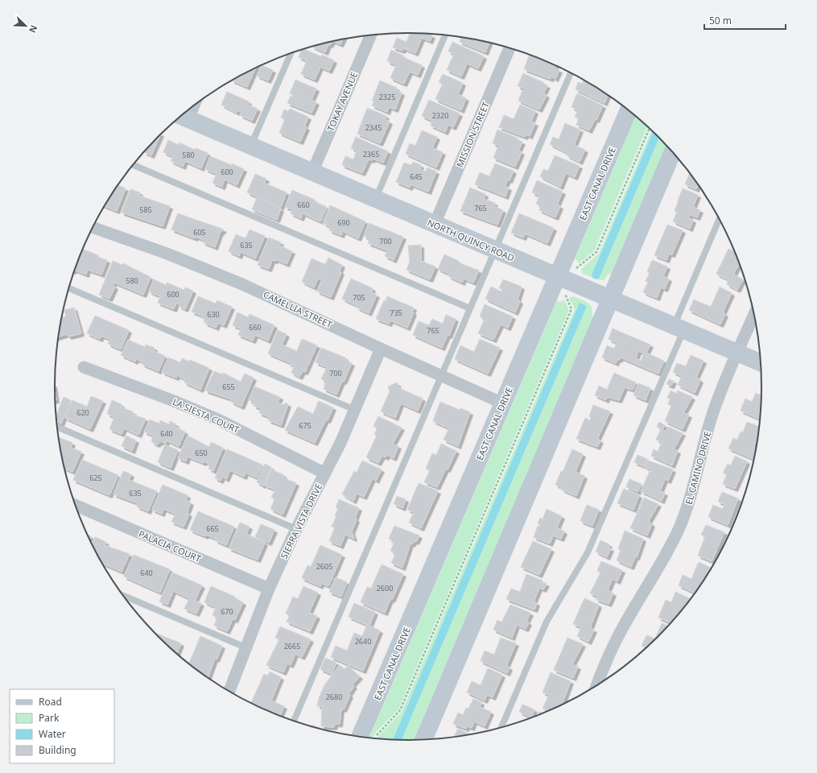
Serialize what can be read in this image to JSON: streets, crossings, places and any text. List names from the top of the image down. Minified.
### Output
{"streets":{"main road":["EAST CANAL DRIVE","NORTH QUINCY ROAD"],"street":["TOKAY AVENUE","MISSION STREET","CAMELLIA STREET","LA SIESTA COURT","EL CAMINO DRIVE","SIERRA VISTA DRIVE","PALACIA COURT"]},"crossings":[["TOKAY AVENUE","NORTH QUINCY ROAD"],["MISSION STREET","NORTH QUINCY ROAD"],["EAST CANAL DRIVE","NORTH QUINCY ROAD"],["EAST CANAL DRIVE","CAMELLIA STREET"],["NORTH QUINCY ROAD","EL CAMINO DRIVE"],["CAMELLIA STREET","SIERRA VISTA DRIVE"],["LA SIESTA COURT","SIERRA VISTA DRIVE"],["SIERRA VISTA DRIVE","PALACIA COURT"]],"house_numbers":["2325","2320","2345","2365","580","600","645","660","765","585","690","605","700","635","580","600","705","735","630","660","765","700","655","620","675","640","650","625","635","665","2605","640","2600","670","2640","2665","2680"],"legend":["Road","Park","Water","Building"],"scale_bar":"50 m","north":"bottom right"}
